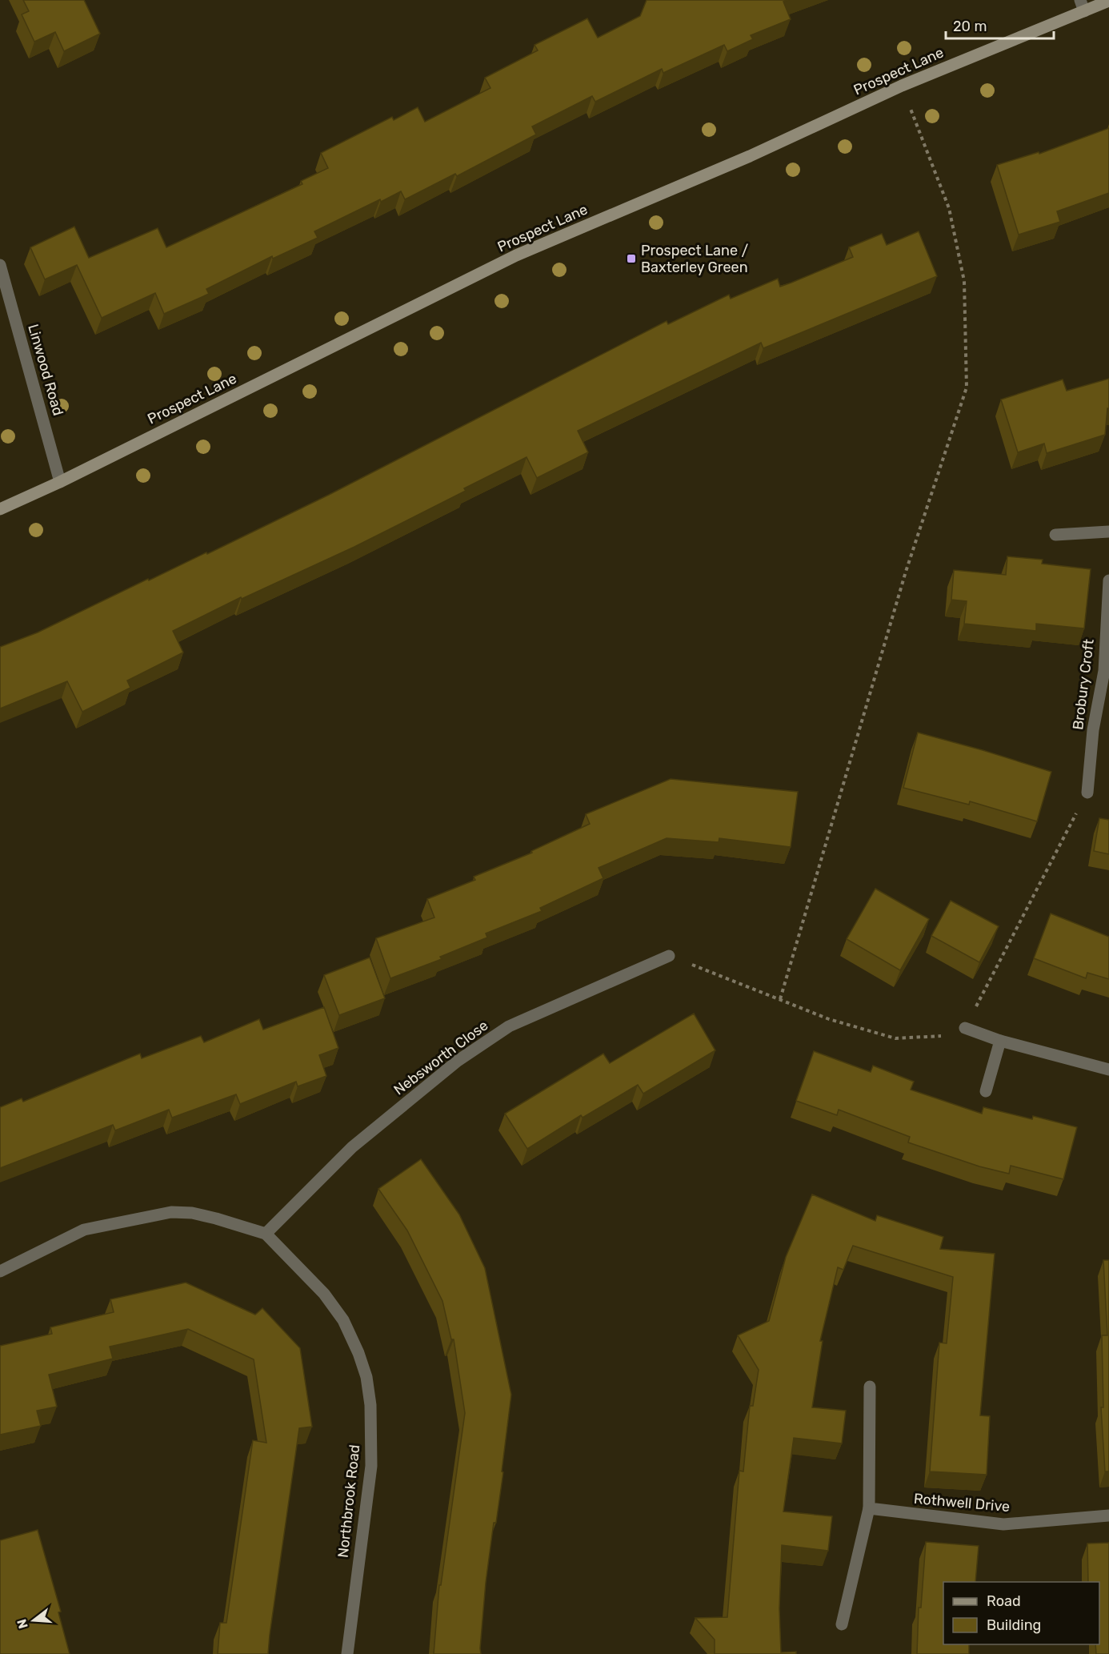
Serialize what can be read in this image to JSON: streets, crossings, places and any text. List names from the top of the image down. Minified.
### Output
{"streets":{"street":["Prospect Lane","Linwood Road","Brobury Croft","Nebsworth Close","Northbrook Road","Rothwell Drive"]},"crossings":[["Prospect Lane","Linwood Road"],["Nebsworth Close","Northbrook Road"]],"places":{"transit":["Prospect Lane / Baxterley Green"]},"legend":["Road","Building"],"scale_bar":"20 m","north":"left"}
